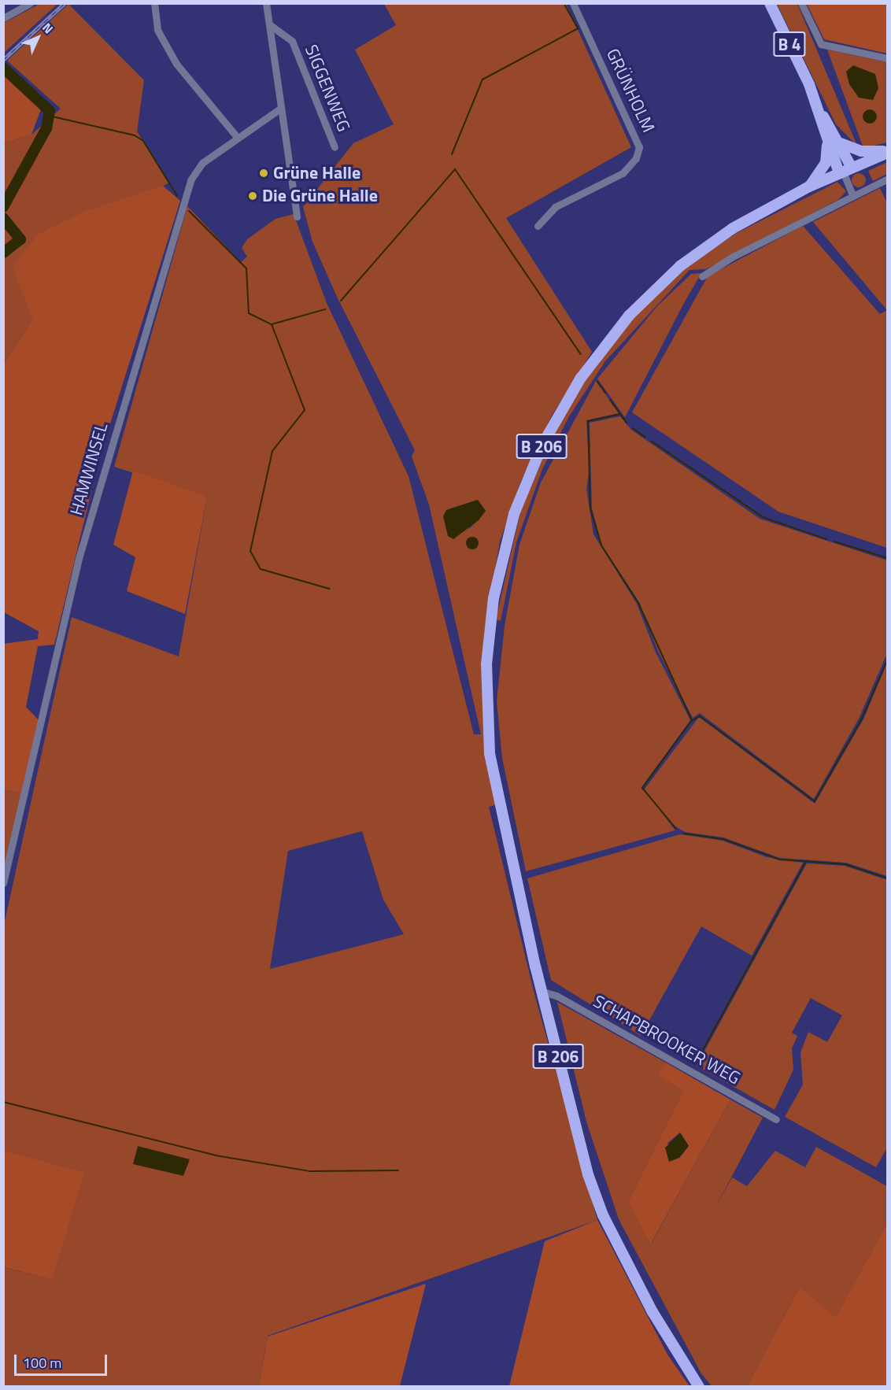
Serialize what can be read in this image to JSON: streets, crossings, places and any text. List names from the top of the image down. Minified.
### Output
{"streets":{"main road":["B 4","B 206"],"street":["SIGGENWEG","GRÜNHOLM","HAMWINSEL","SCHAPBROOKER WEG"]},"crossings":[["B 4","B 206"],["B 206","SCHAPBROOKER WEG"]],"places":["Grüne Halle","Die Grüne Halle"],"scale_bar":"100 m","north":"top right"}
